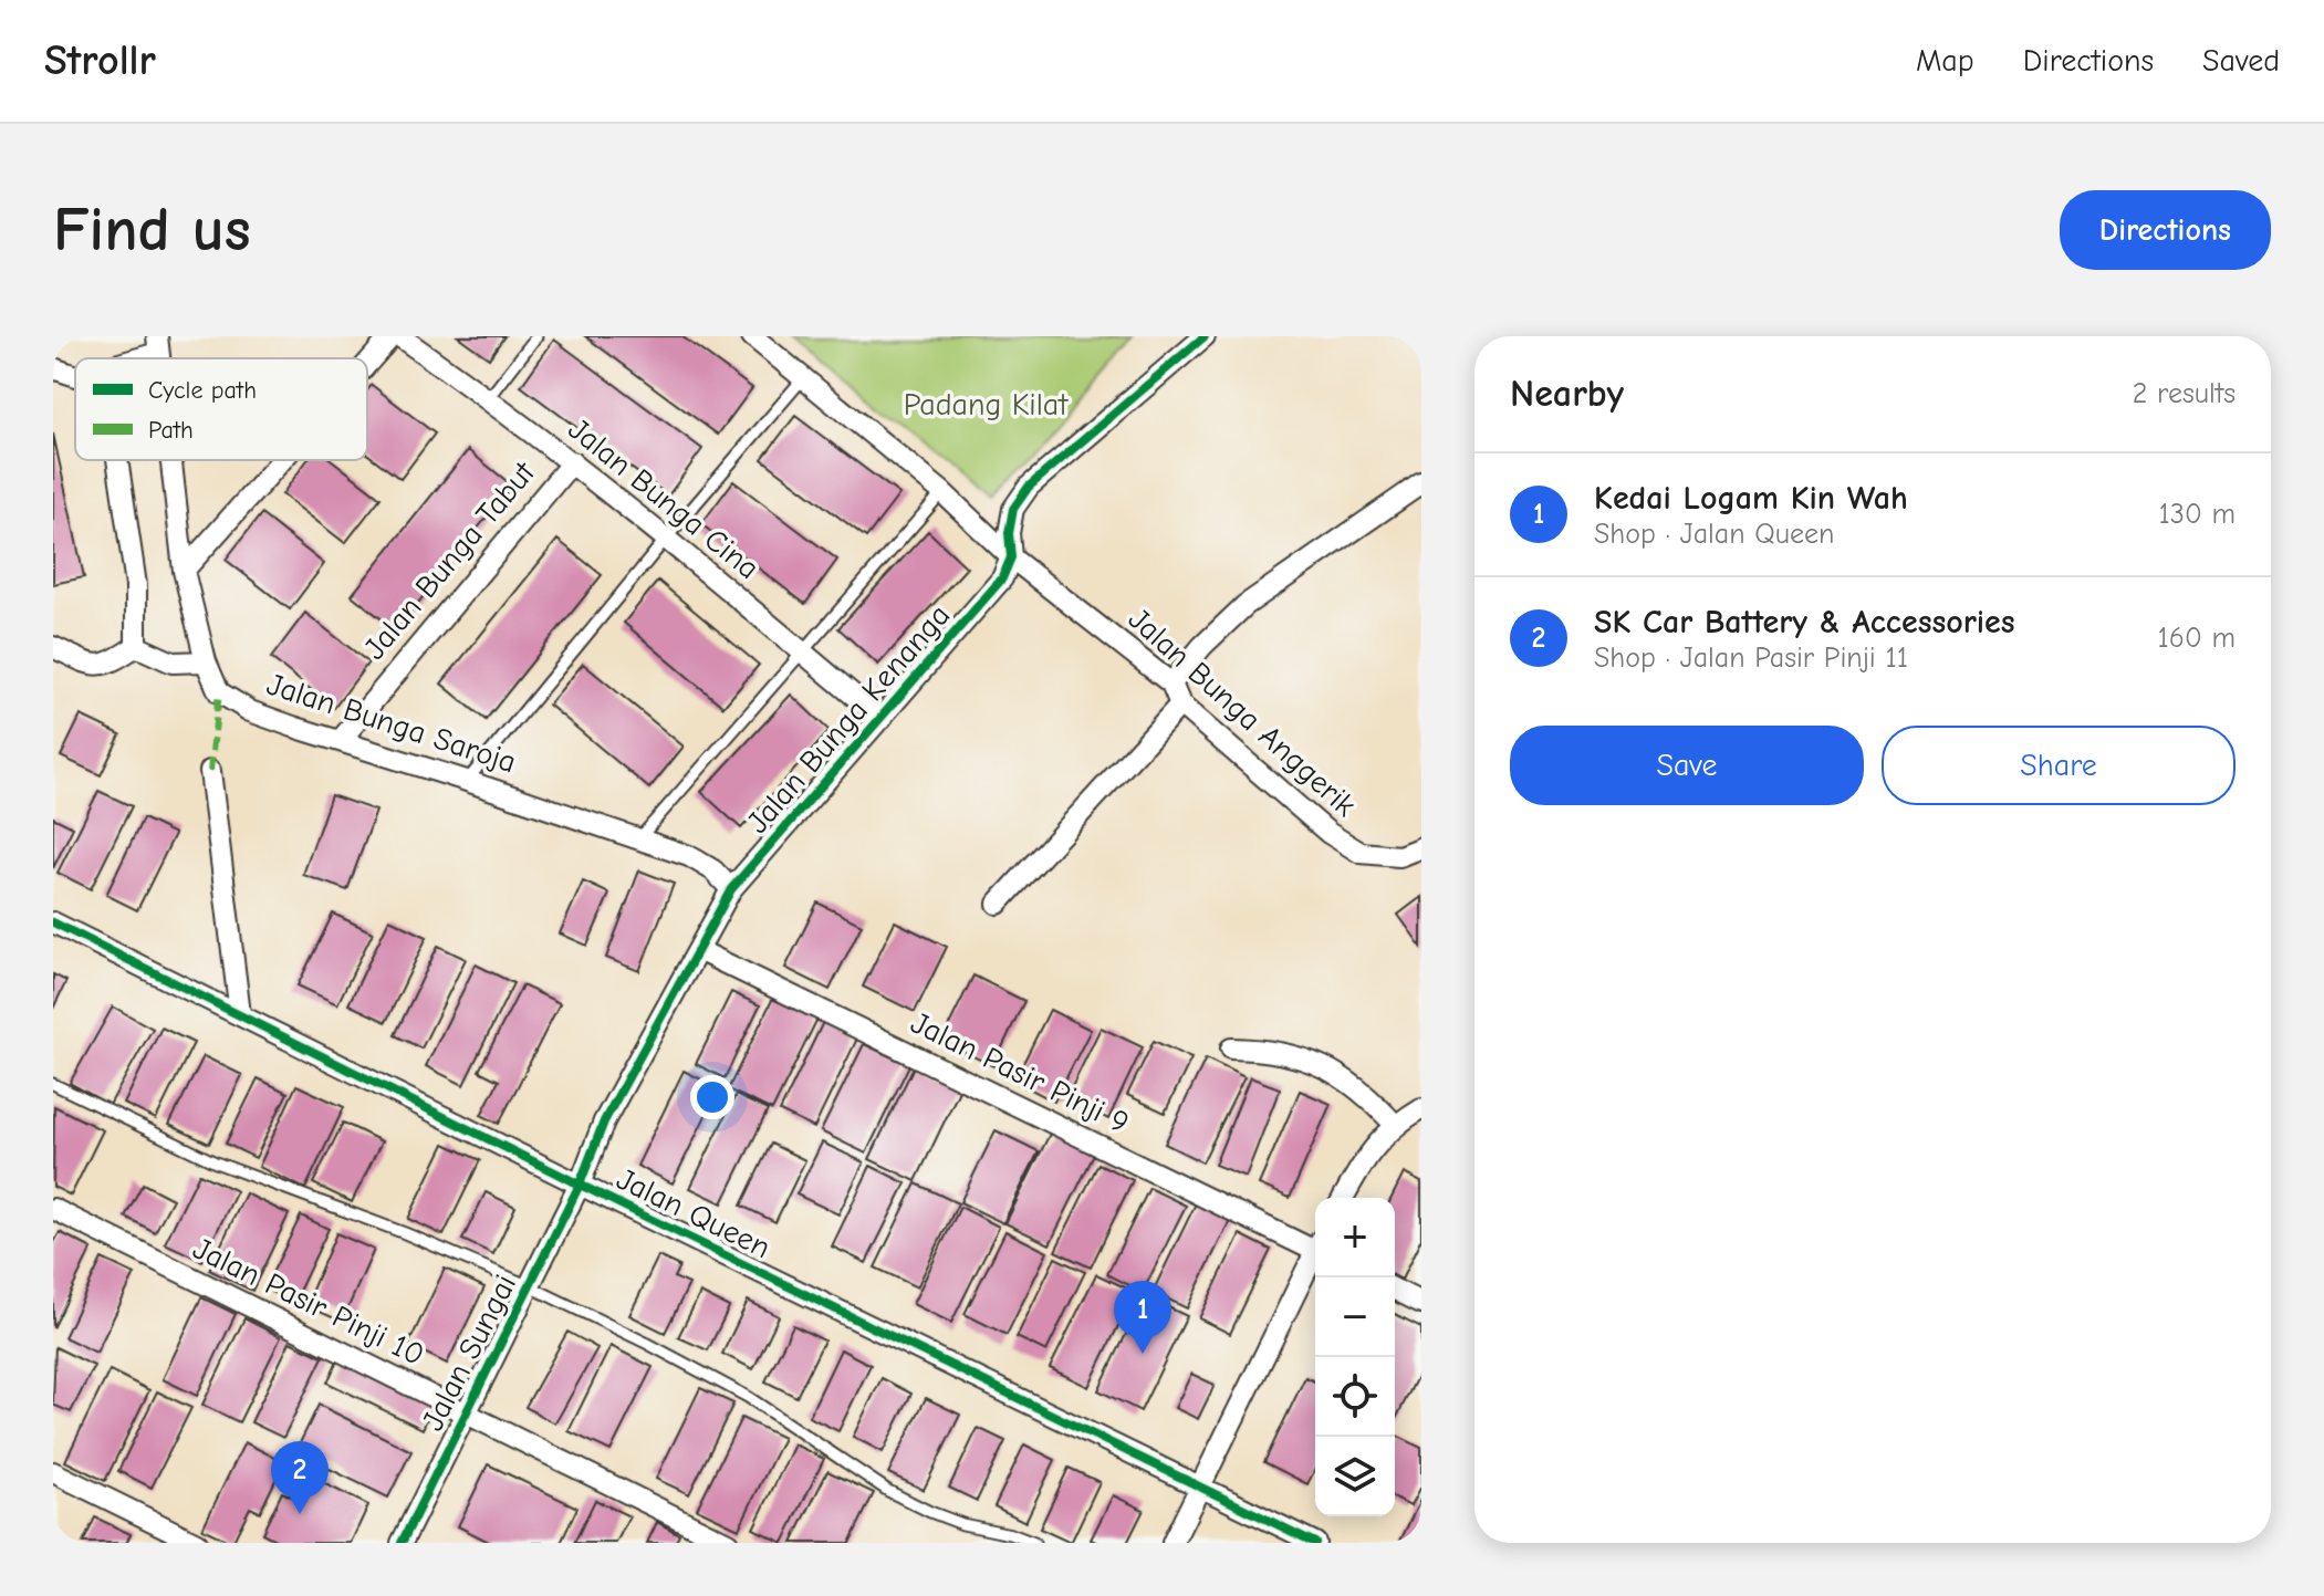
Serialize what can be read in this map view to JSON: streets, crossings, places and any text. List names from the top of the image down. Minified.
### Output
{"streets":{"street":["Jalan Bunga Cina","Jalan Bunga Tabut","Jalan Bunga Anggerik","Jalan Bunga Kenanga","Jalan Bunga Saroja","Jalan Pasir Pinji 9","Jalan Queen","Jalan Pasir Pinji 10","Jalan Sungai"]},"crossings":[["Jalan Bunga Cina","Jalan Bunga Tabut"],["Jalan Bunga Cina","Jalan Bunga Kenanga"],["Jalan Bunga Tabut","Jalan Bunga Saroja"],["Jalan Bunga Anggerik","Jalan Bunga Kenanga"],["Jalan Bunga Kenanga","Jalan Bunga Saroja"],["Jalan Bunga Kenanga","Jalan Pasir Pinji 9"],["Jalan Bunga Kenanga","Jalan Queen"],["Jalan Bunga Kenanga","Jalan Sungai"],["Jalan Queen","Jalan Sungai"],["Jalan Pasir Pinji 10","Jalan Sungai"]],"parks":["Padang Kilat"],"legend":["Cycle path","Path"],"page":{"header":"Strollr","nav":["Map","Directions","Saved"],"buttons":["Directions",["Save","Share"]],"title":"Find us","heading":["Nearby","2 results"],"list":[{"mark":"1","name":"Kedai Logam Kin Wah","note":"Shop · Jalan Queen","value":"130 m"},{"mark":"2","name":"SK Car Battery & Accessories","note":"Shop · Jalan Pasir Pinji 11","value":"160 m"}],"map_buttons":["+","−"],"pins":["1","2"]}}
